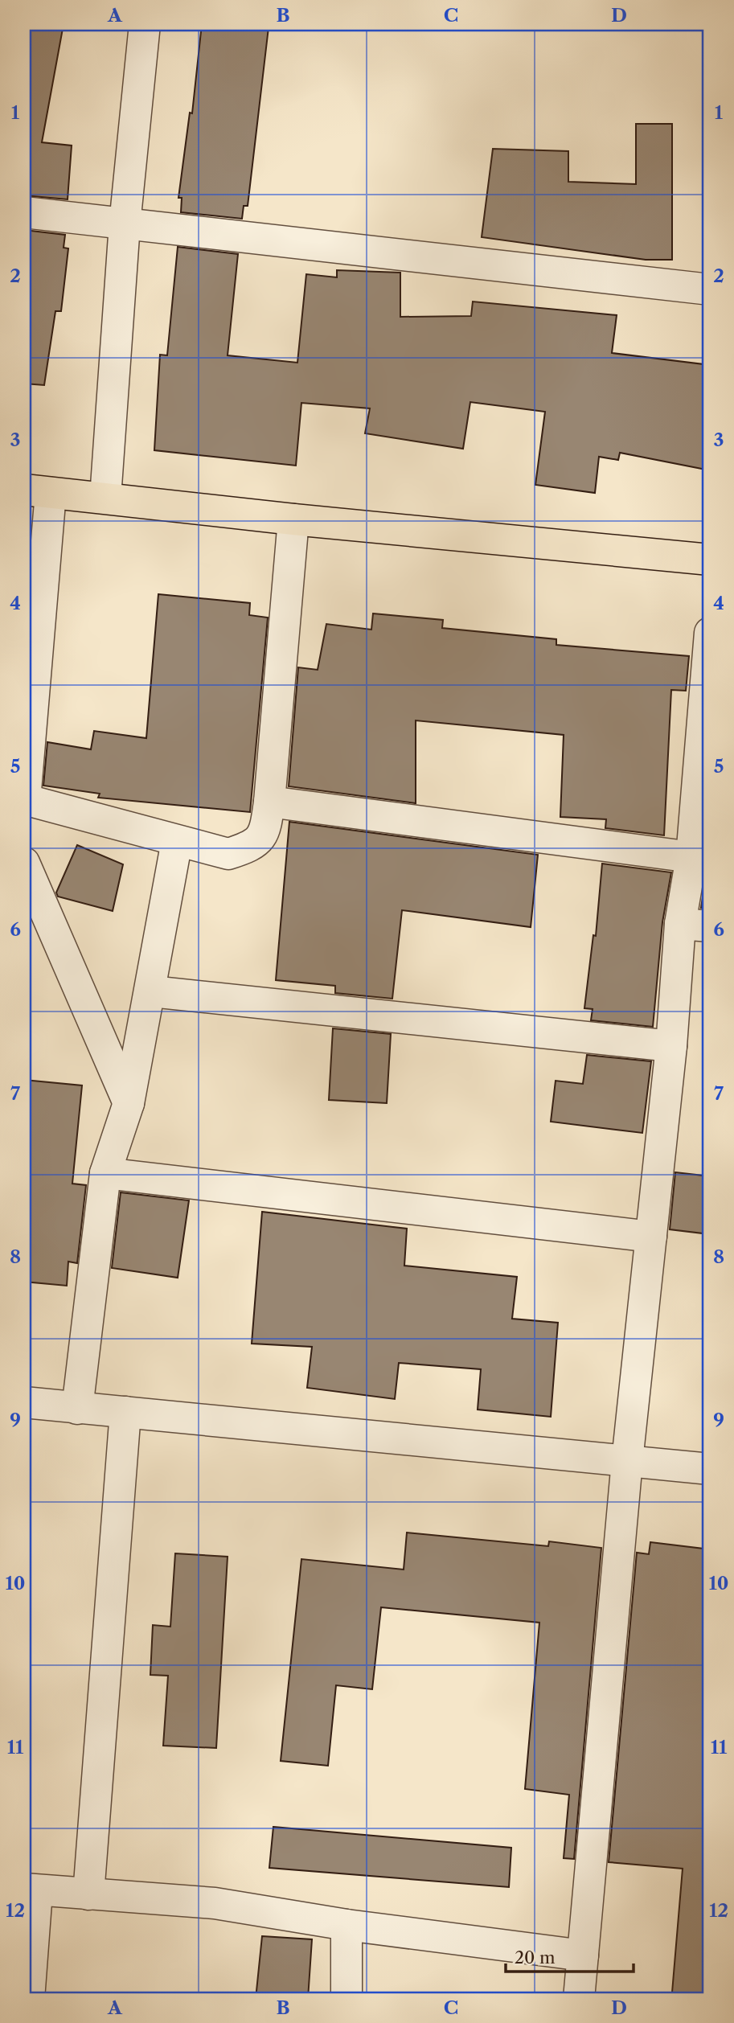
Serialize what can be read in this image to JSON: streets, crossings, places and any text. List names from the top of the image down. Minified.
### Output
{"scale_bar":"20 m","grid":{"columns":["A","B","C","D"],"rows":["1","2","3","4","5","6","7","8","9","10","11","12"]}}
